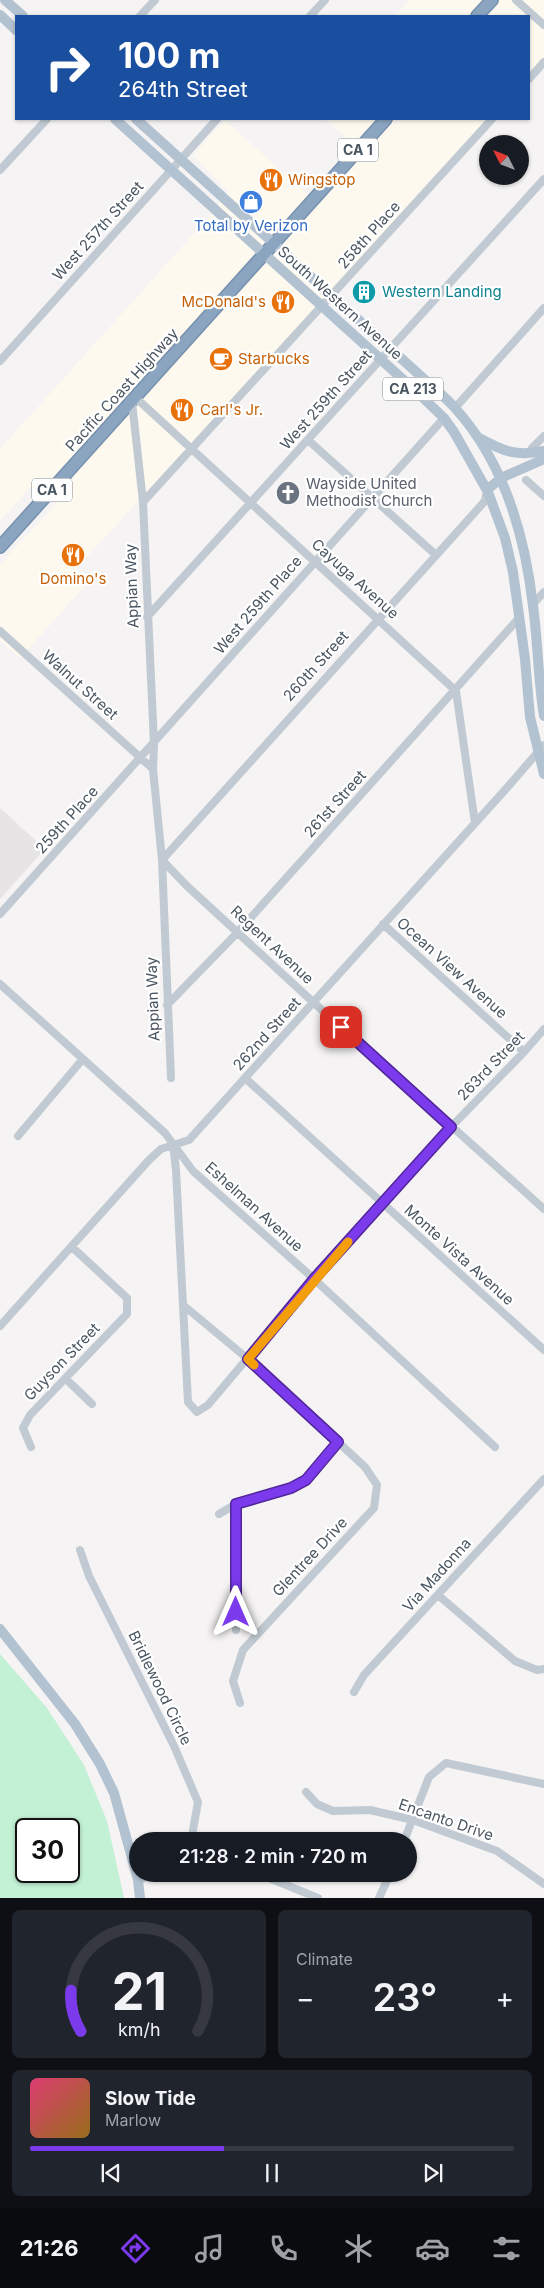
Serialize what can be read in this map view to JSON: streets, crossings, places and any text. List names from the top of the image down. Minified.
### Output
{"streets":{"highway":["CA 1","Pacific Coast Highway"],"main road":["South Western Avenue","CA 213"],"street":["West 257th Street","258th Place","West 259th Street","Cayuga Avenue","Appian Way","West 259th Place","260th Street","Walnut Street","261st Street","259th Place","Regent Avenue","Ocean View Avenue","262nd Street","263rd Street","Eshelman Avenue","Monte Vista Avenue","Guyson Street","Glentree Drive","Via Madonna","Bridlewood Circle","Encanto Drive"]},"crossings":[["West 257th Street","South Western Avenue"],["258th Place","South Western Avenue"],["258th Place","Cayuga Avenue"],["258th Place","Appian Way"],["South Western Avenue","Pacific Coast Highway"],["South Western Avenue","West 259th Street"],["South Western Avenue","West 259th Place"],["South Western Avenue","260th Street"],["South Western Avenue","261st Street"],["South Western Avenue","262nd Street"],["Pacific Coast Highway","Cayuga Avenue"],["Pacific Coast Highway","Appian Way"],["West 259th Street","Cayuga Avenue"],["West 259th Street","Appian Way"],["Cayuga Avenue","Appian Way"],["Cayuga Avenue","West 259th Place"],["Cayuga Avenue","260th Street"],["Cayuga Avenue","261st Street"],["Appian Way","West 259th Place"],["Appian Way","260th Street"],["Appian Way","261st Street"],["Appian Way","259th Place"],["Appian Way","Regent Avenue"],["West 259th Place","259th Place"],["260th Street","Regent Avenue"],["Walnut Street","259th Place"],["261st Street","Regent Avenue"],["Regent Avenue","262nd Street"],["Regent Avenue","263rd Street"],["Ocean View Avenue","262nd Street"],["Ocean View Avenue","263rd Street"],["262nd Street","Eshelman Avenue"],["262nd Street","Monte Vista Avenue"],["262nd Street","Guyson Street"],["263rd Street","Eshelman Avenue"],["263rd Street","Monte Vista Avenue"]],"places":{"restaurant":["Wingstop","McDonald's","Carl's Jr.","Domino's"],"shop":["Total by Verizon"],"building":["Western Landing"],"cafe":["Starbucks"],"church":["Wayside United Methodist Church"]},"north":"top left","page":{"turn":["100 m","264th Street"],"limit":"30","trip":"21:28 · 2 min · 720 m","tile":"Climate","heat":["−","23°","+"],"song":["Slow Tide","Marlow"],"tabs":"21:26","gauge":["21","km/h"]}}
